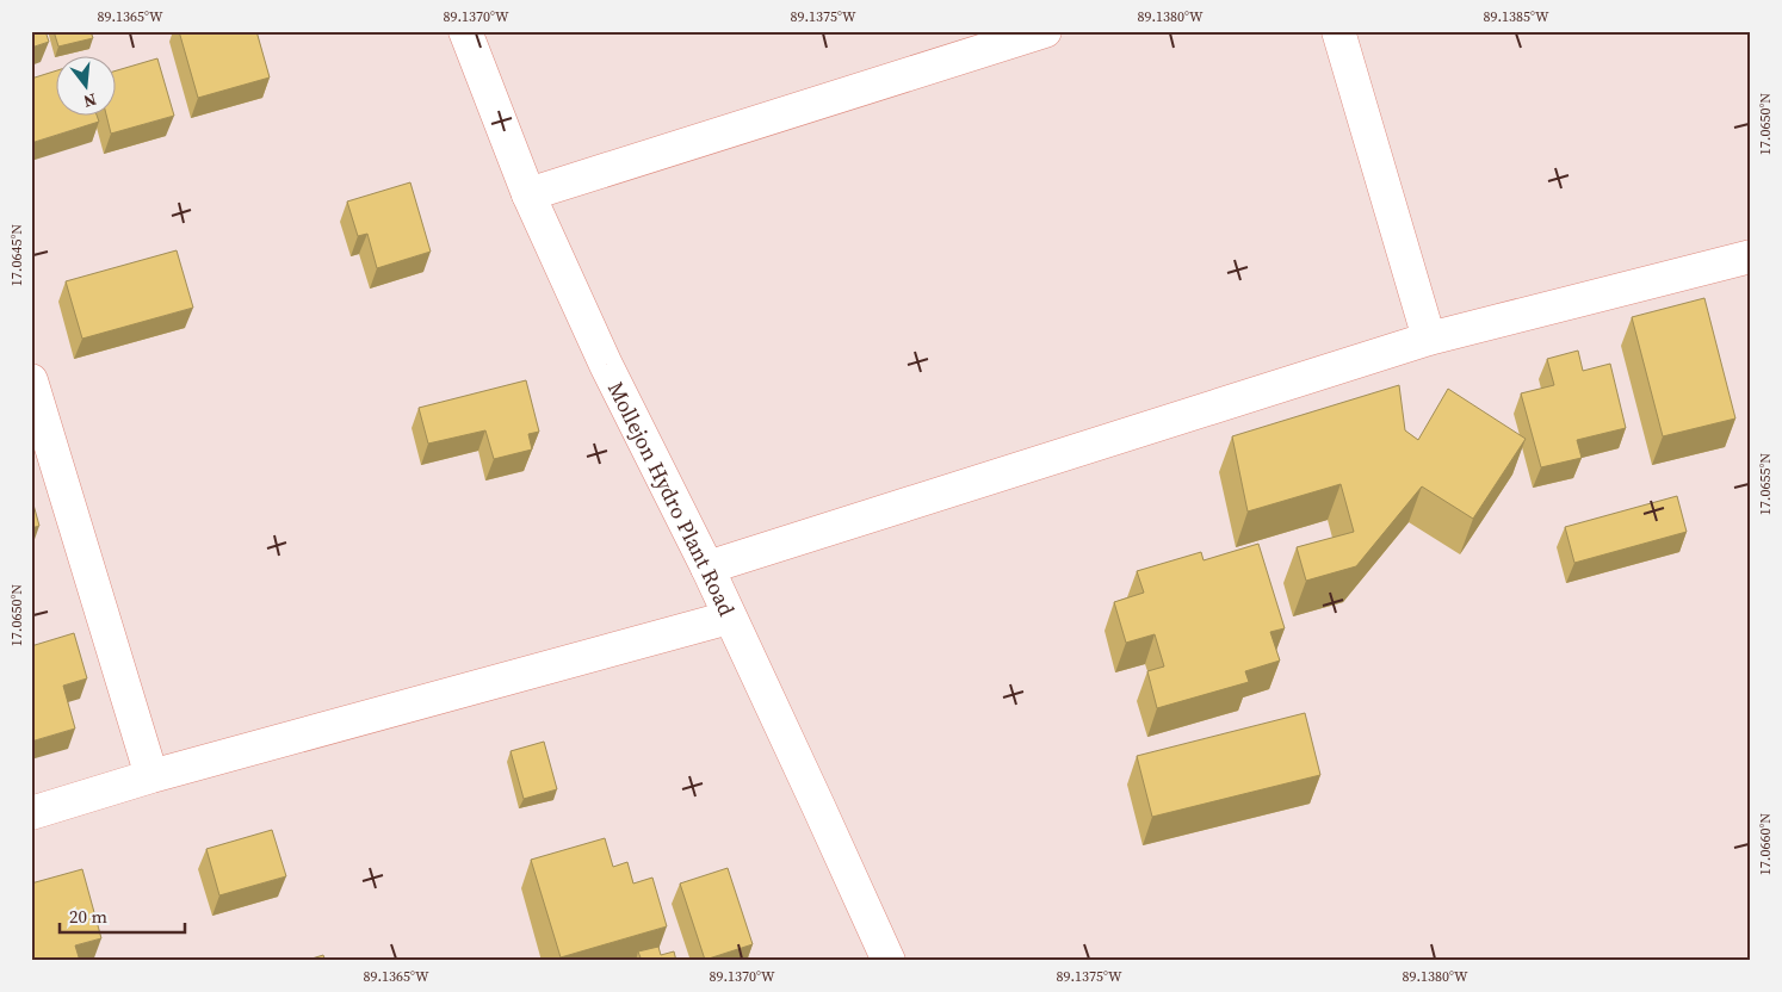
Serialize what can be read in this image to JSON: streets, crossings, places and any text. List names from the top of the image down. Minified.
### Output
{"streets":{"street":["Mollejon Hydro Plant Road"]},"scale_bar":"20 m","north":"bottom","coordinates":["89.1365°W","89.1370°W","89.1375°W","89.1380°W","89.1385°W","17.0650°N","17.0645°N","17.0655°N","17.0660°N"]}
